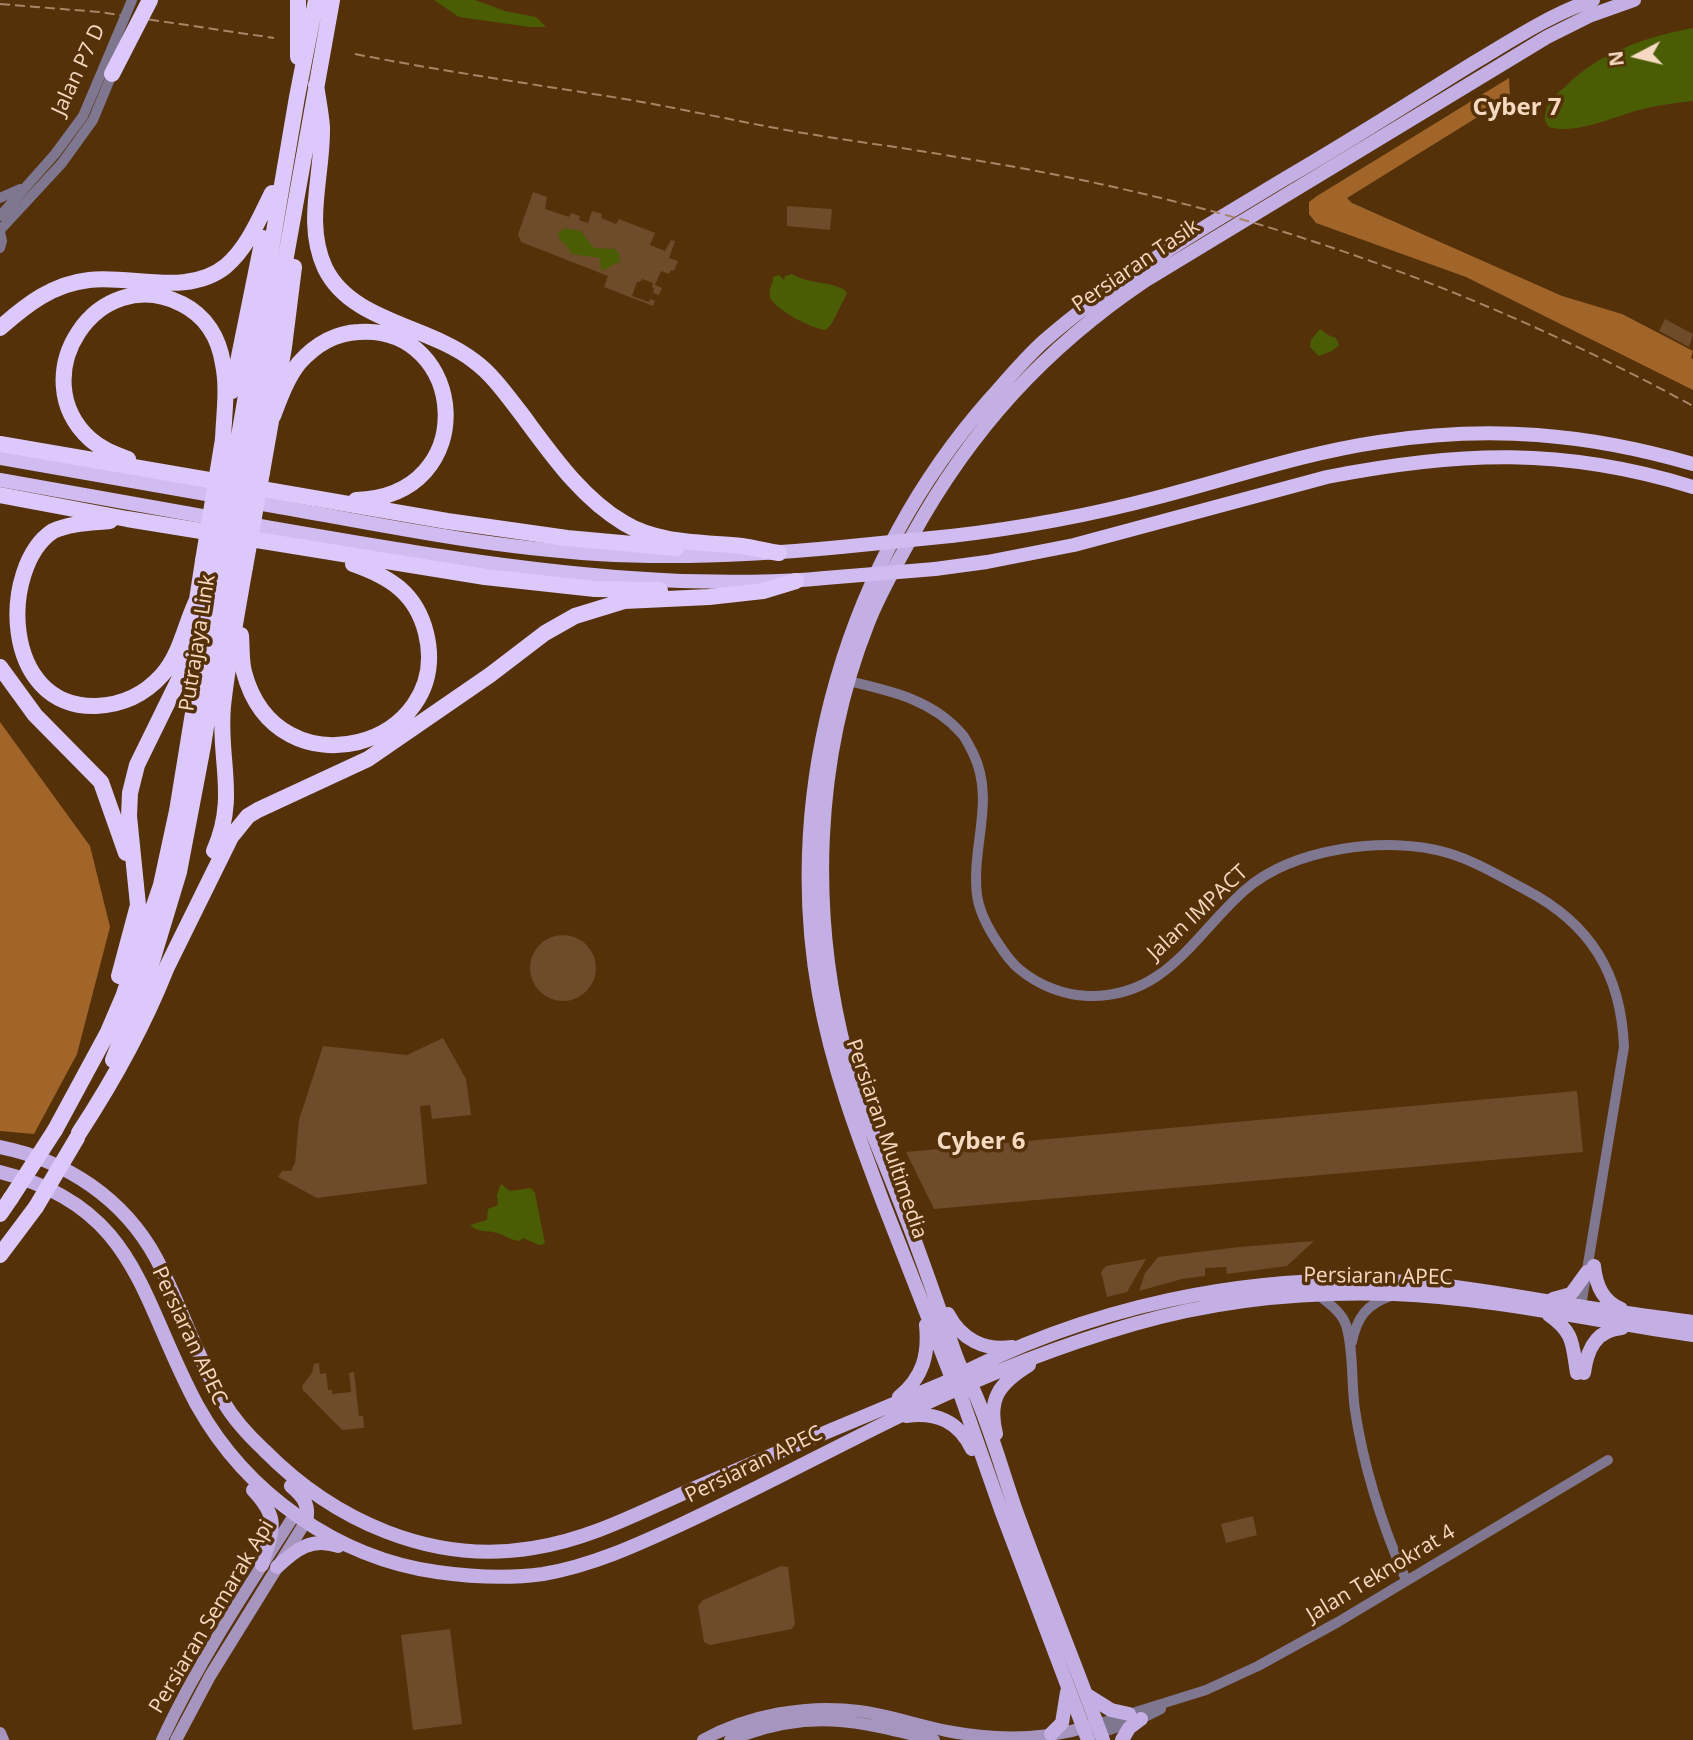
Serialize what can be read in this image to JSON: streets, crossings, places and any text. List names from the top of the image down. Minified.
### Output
{"streets":{"highway":["Putrajaya Link"],"main road":["Persiaran Tasik","Persiaran Multimedia","Persiaran APEC","Persiaran Semarak Api"],"street":["Jalan P7 D","Jalan IMPACT","Jalan Teknokrat 4"]},"crossings":[["Persiaran Tasik","Jalan IMPACT"],["Persiaran Tasik","Persiaran Multimedia"],["Jalan IMPACT","Persiaran APEC"],["Persiaran APEC","Persiaran Semarak Api"]],"districts":["Cyber 7","Cyber 6"],"north":"left"}
